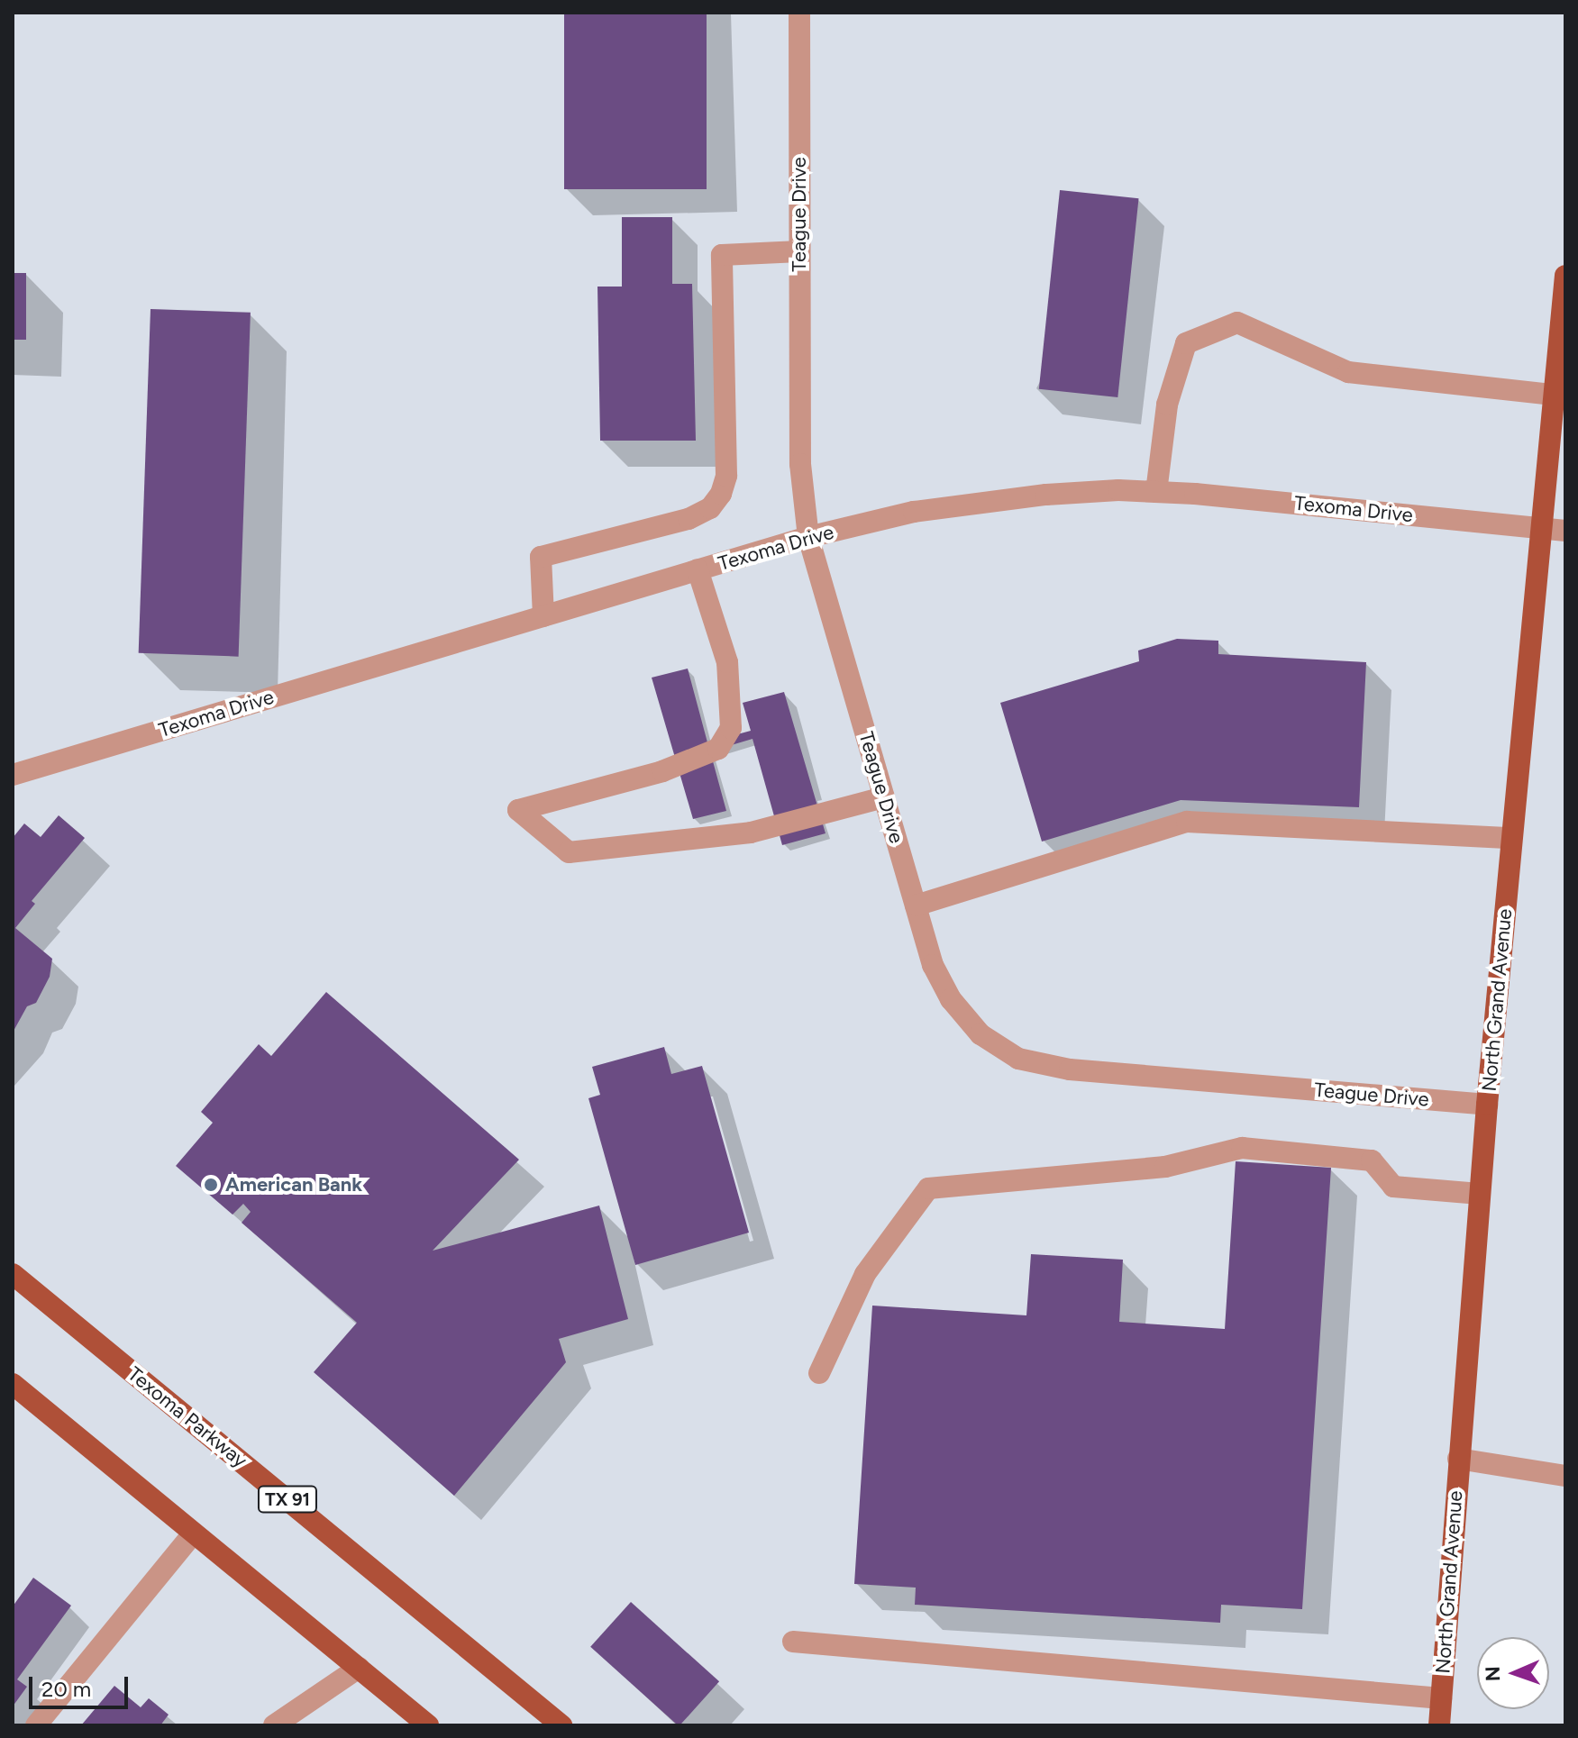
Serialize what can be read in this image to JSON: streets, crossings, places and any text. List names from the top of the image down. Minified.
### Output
{"streets":{"main road":["North Grand Avenue","Texoma Parkway","TX 91"],"street":["Teague Drive","Texoma Drive"]},"crossings":[["Teague Drive","Texoma Drive"],["Teague Drive","North Grand Avenue"],["Texoma Drive","North Grand Avenue"]],"places":["American Bank"],"scale_bar":"20 m","north":"left"}
